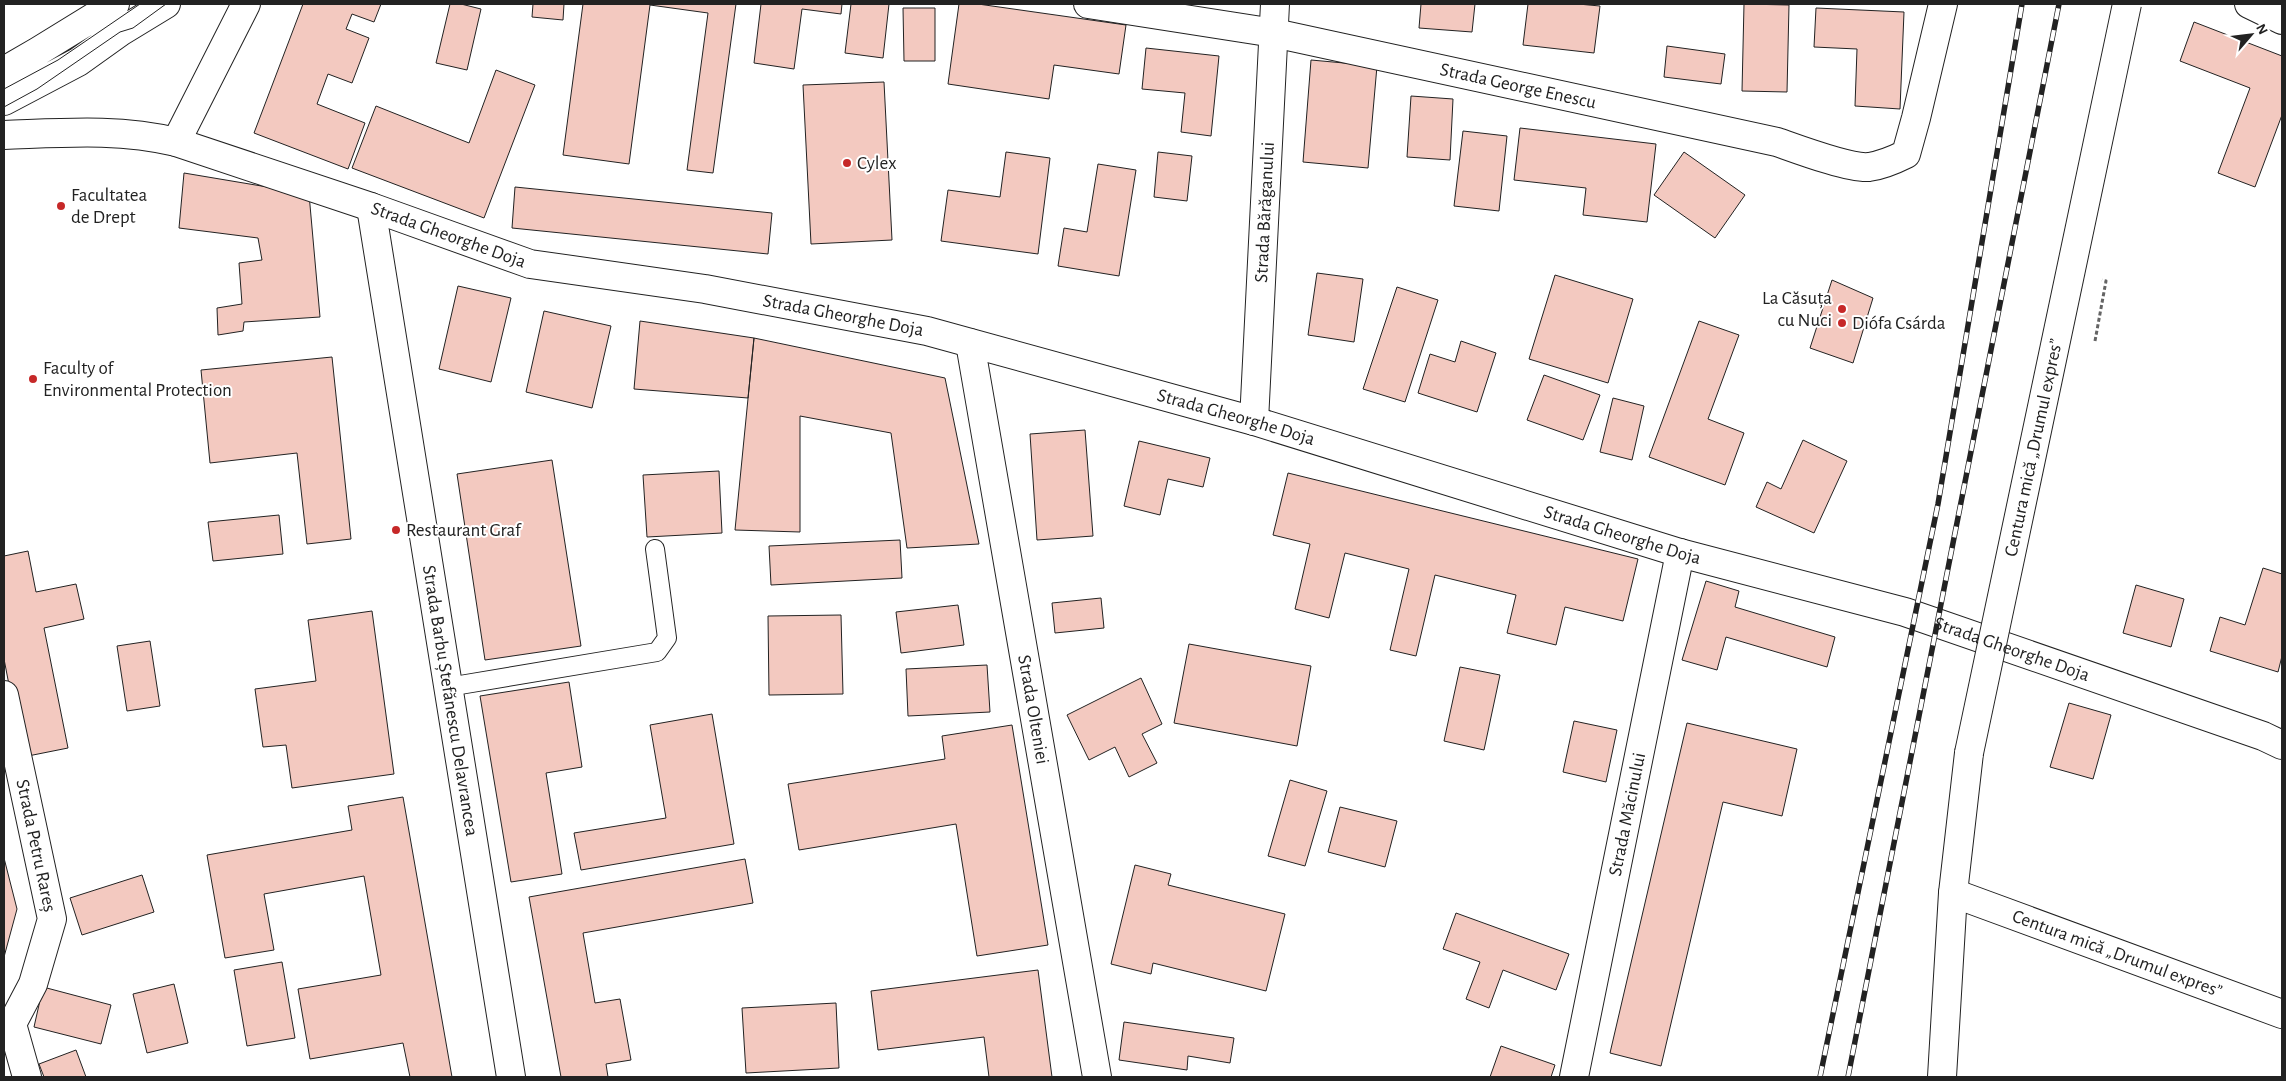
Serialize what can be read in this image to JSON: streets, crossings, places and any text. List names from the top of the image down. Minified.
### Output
{"streets":{"street":["Strada George Enescu","Strada Bărăganului","Strada Gheorghe Doja","Centura mică „Drumul expres”","Strada Barbu Ștefănescu Delavrancea","Strada Olteniei","Strada Măcinului","Strada Petru Rareș"]},"crossings":[["Strada George Enescu","Strada Bărăganului"],["Strada Bărăganului","Strada Gheorghe Doja"],["Strada Gheorghe Doja","Strada Barbu Ștefănescu Delavrancea"],["Strada Gheorghe Doja","Strada Olteniei"],["Strada Gheorghe Doja","Strada Măcinului"]],"places":["Cylex","Facultatea de Drept","La Căsuța cu Nuci","Diófa Csárda","Faculty of Environmental Protection","Restaurant Graf"],"north":"top right"}
